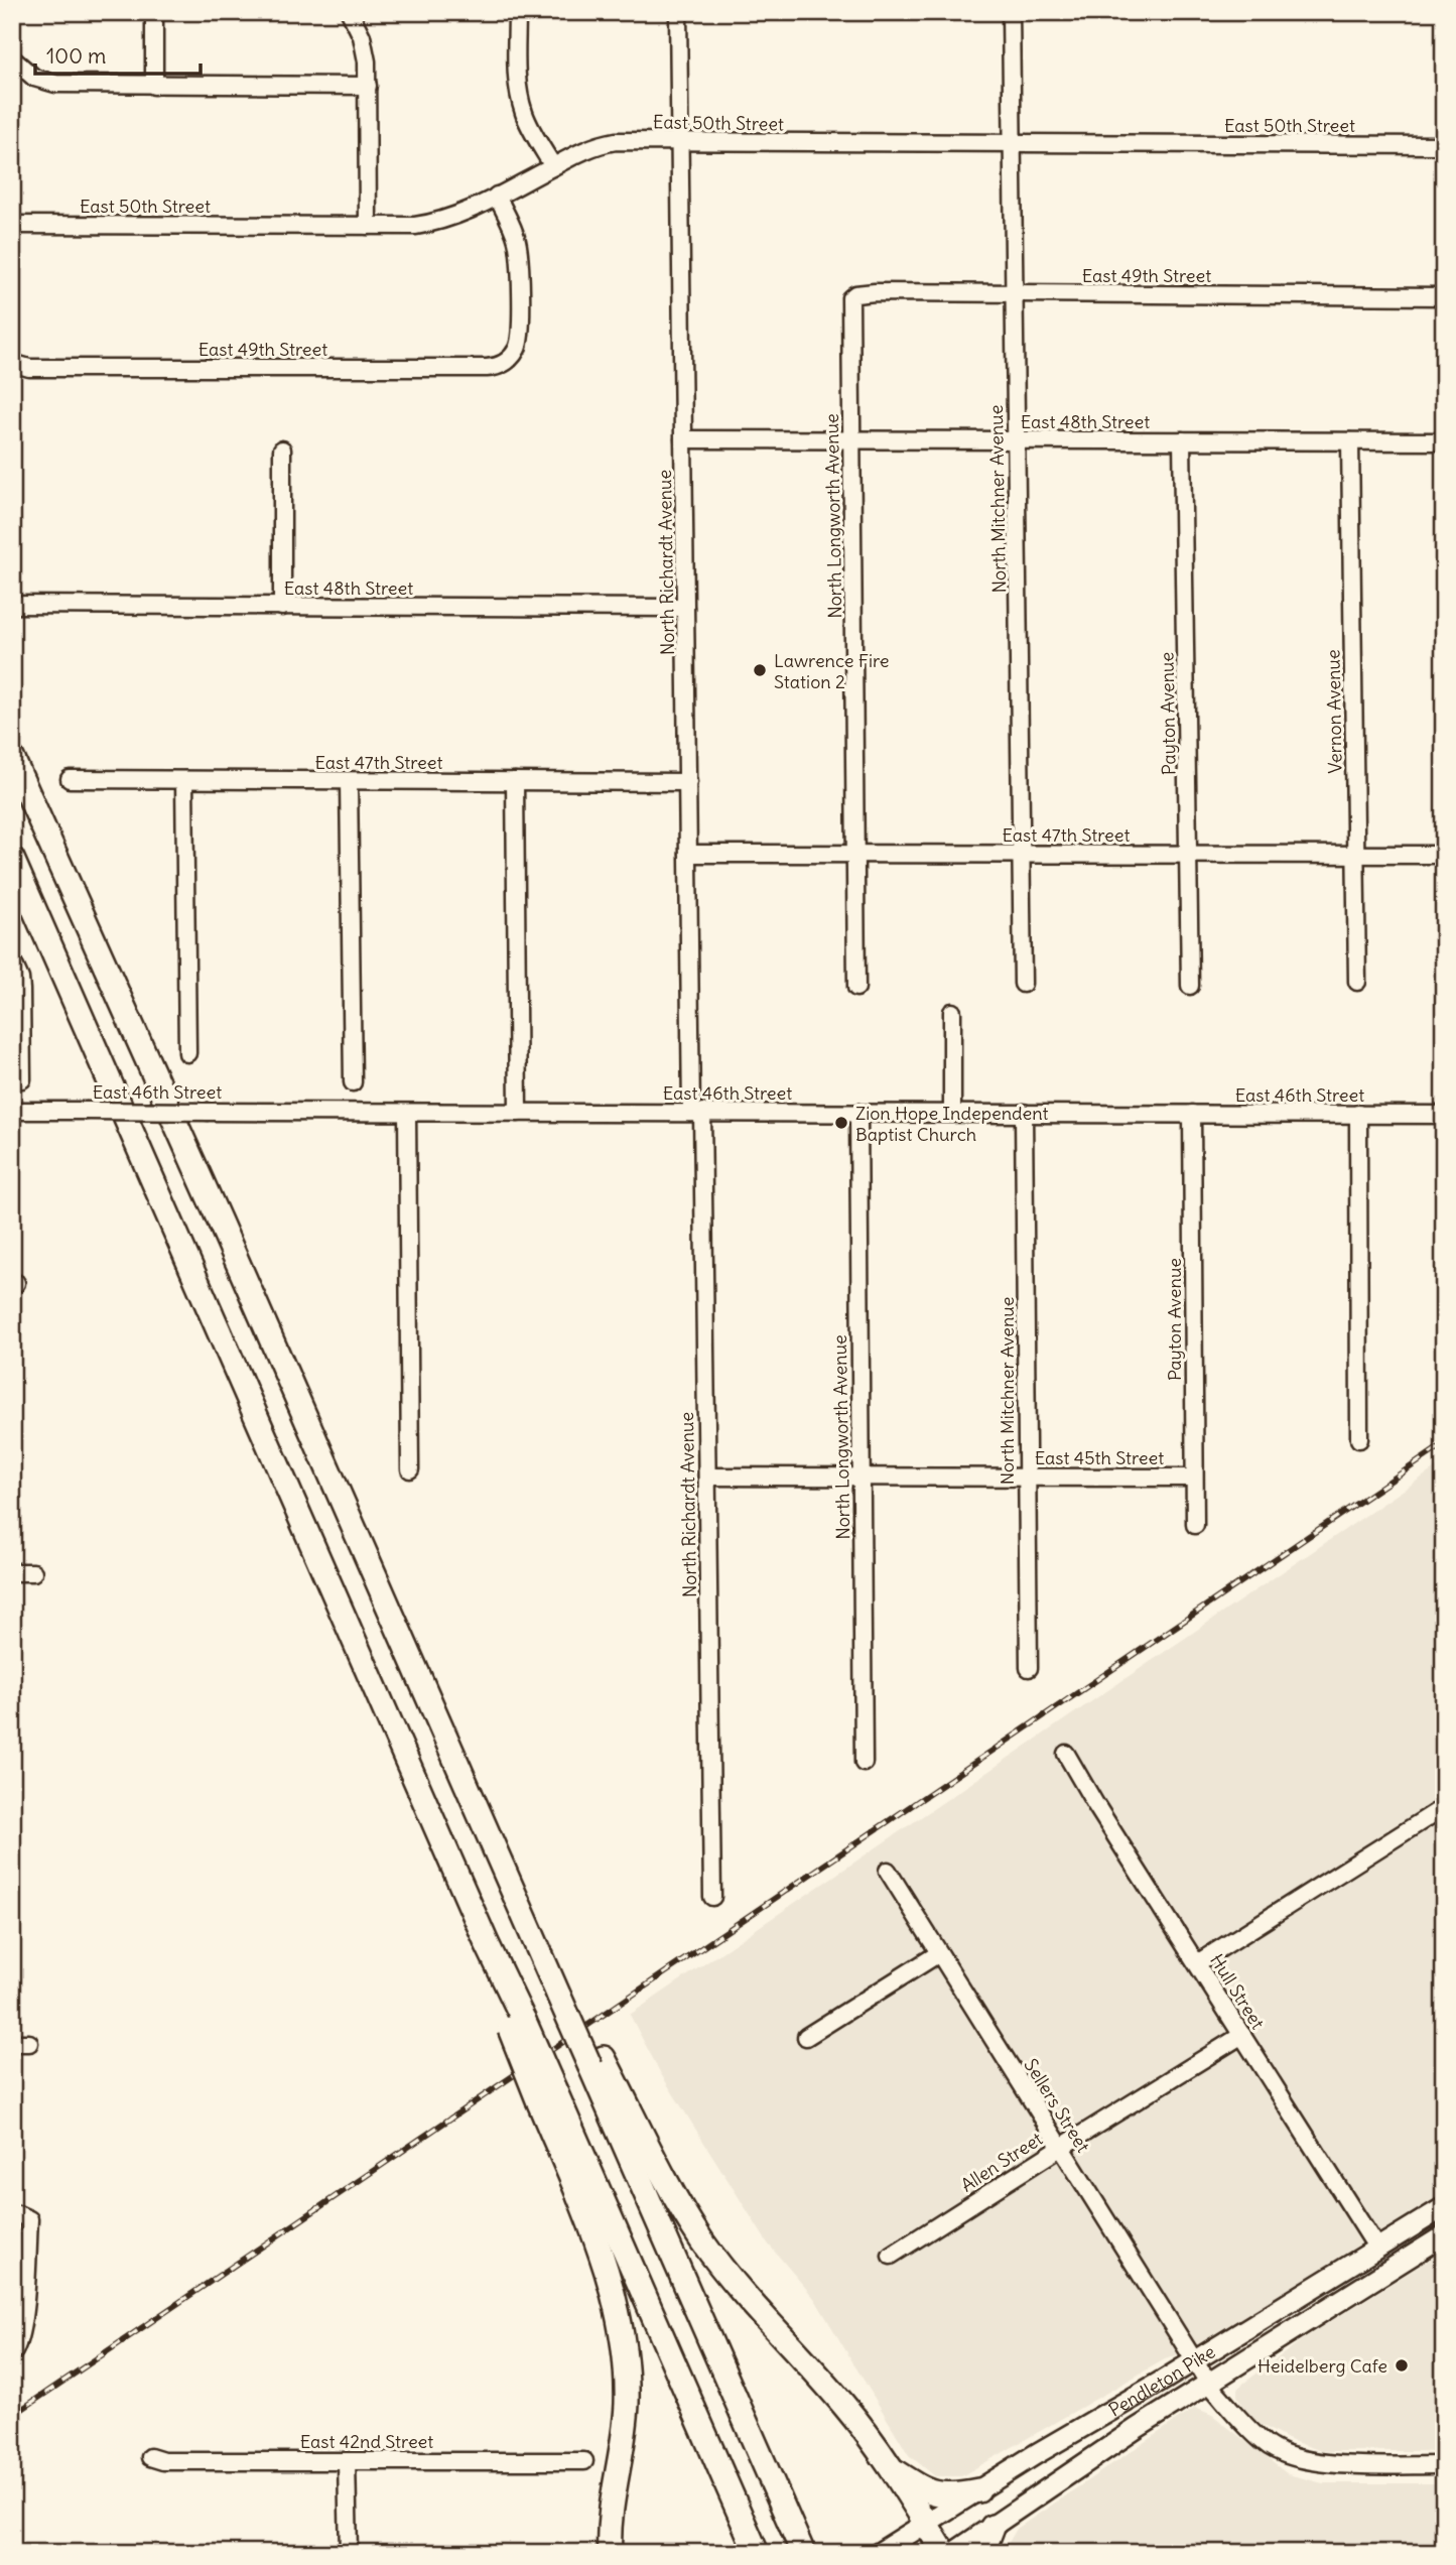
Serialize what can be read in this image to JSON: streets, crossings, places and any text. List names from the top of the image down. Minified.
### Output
{"streets":{"main road":["Pendleton Pike"],"street":["East 50th Street","East 49th Street","East 48th Street","North Mitchner Avenue","North Longworth Avenue","North Richardt Avenue","Vernon Avenue","Payton Avenue","East 47th Street","East 46th Street","East 45th Street","Hull Street","Sellers Street","Allen Street","East 42nd Street"]},"crossings":[["East 50th Street","East 49th Street"],["East 50th Street","North Mitchner Avenue"],["East 50th Street","North Richardt Avenue"],["East 49th Street","North Mitchner Avenue"],["East 49th Street","North Longworth Avenue"],["East 48th Street","North Mitchner Avenue"],["East 48th Street","North Longworth Avenue"],["East 48th Street","North Richardt Avenue"],["East 48th Street","Vernon Avenue"],["East 48th Street","Payton Avenue"],["North Mitchner Avenue","East 47th Street"],["North Mitchner Avenue","East 46th Street"],["North Mitchner Avenue","East 45th Street"],["North Longworth Avenue","East 47th Street"],["North Longworth Avenue","East 46th Street"],["North Longworth Avenue","East 45th Street"],["North Richardt Avenue","East 47th Street"],["North Richardt Avenue","East 46th Street"],["North Richardt Avenue","East 45th Street"],["Vernon Avenue","East 47th Street"],["Payton Avenue","East 47th Street"],["Payton Avenue","East 46th Street"],["Payton Avenue","East 45th Street"],["Hull Street","Allen Street"],["Hull Street","Pendleton Pike"],["Sellers Street","Allen Street"],["Sellers Street","Pendleton Pike"]],"places":["Lawrence Fire Station 2","Zion Hope Independent Baptist Church","Heidelberg Cafe"],"scale_bar":"100 m"}
